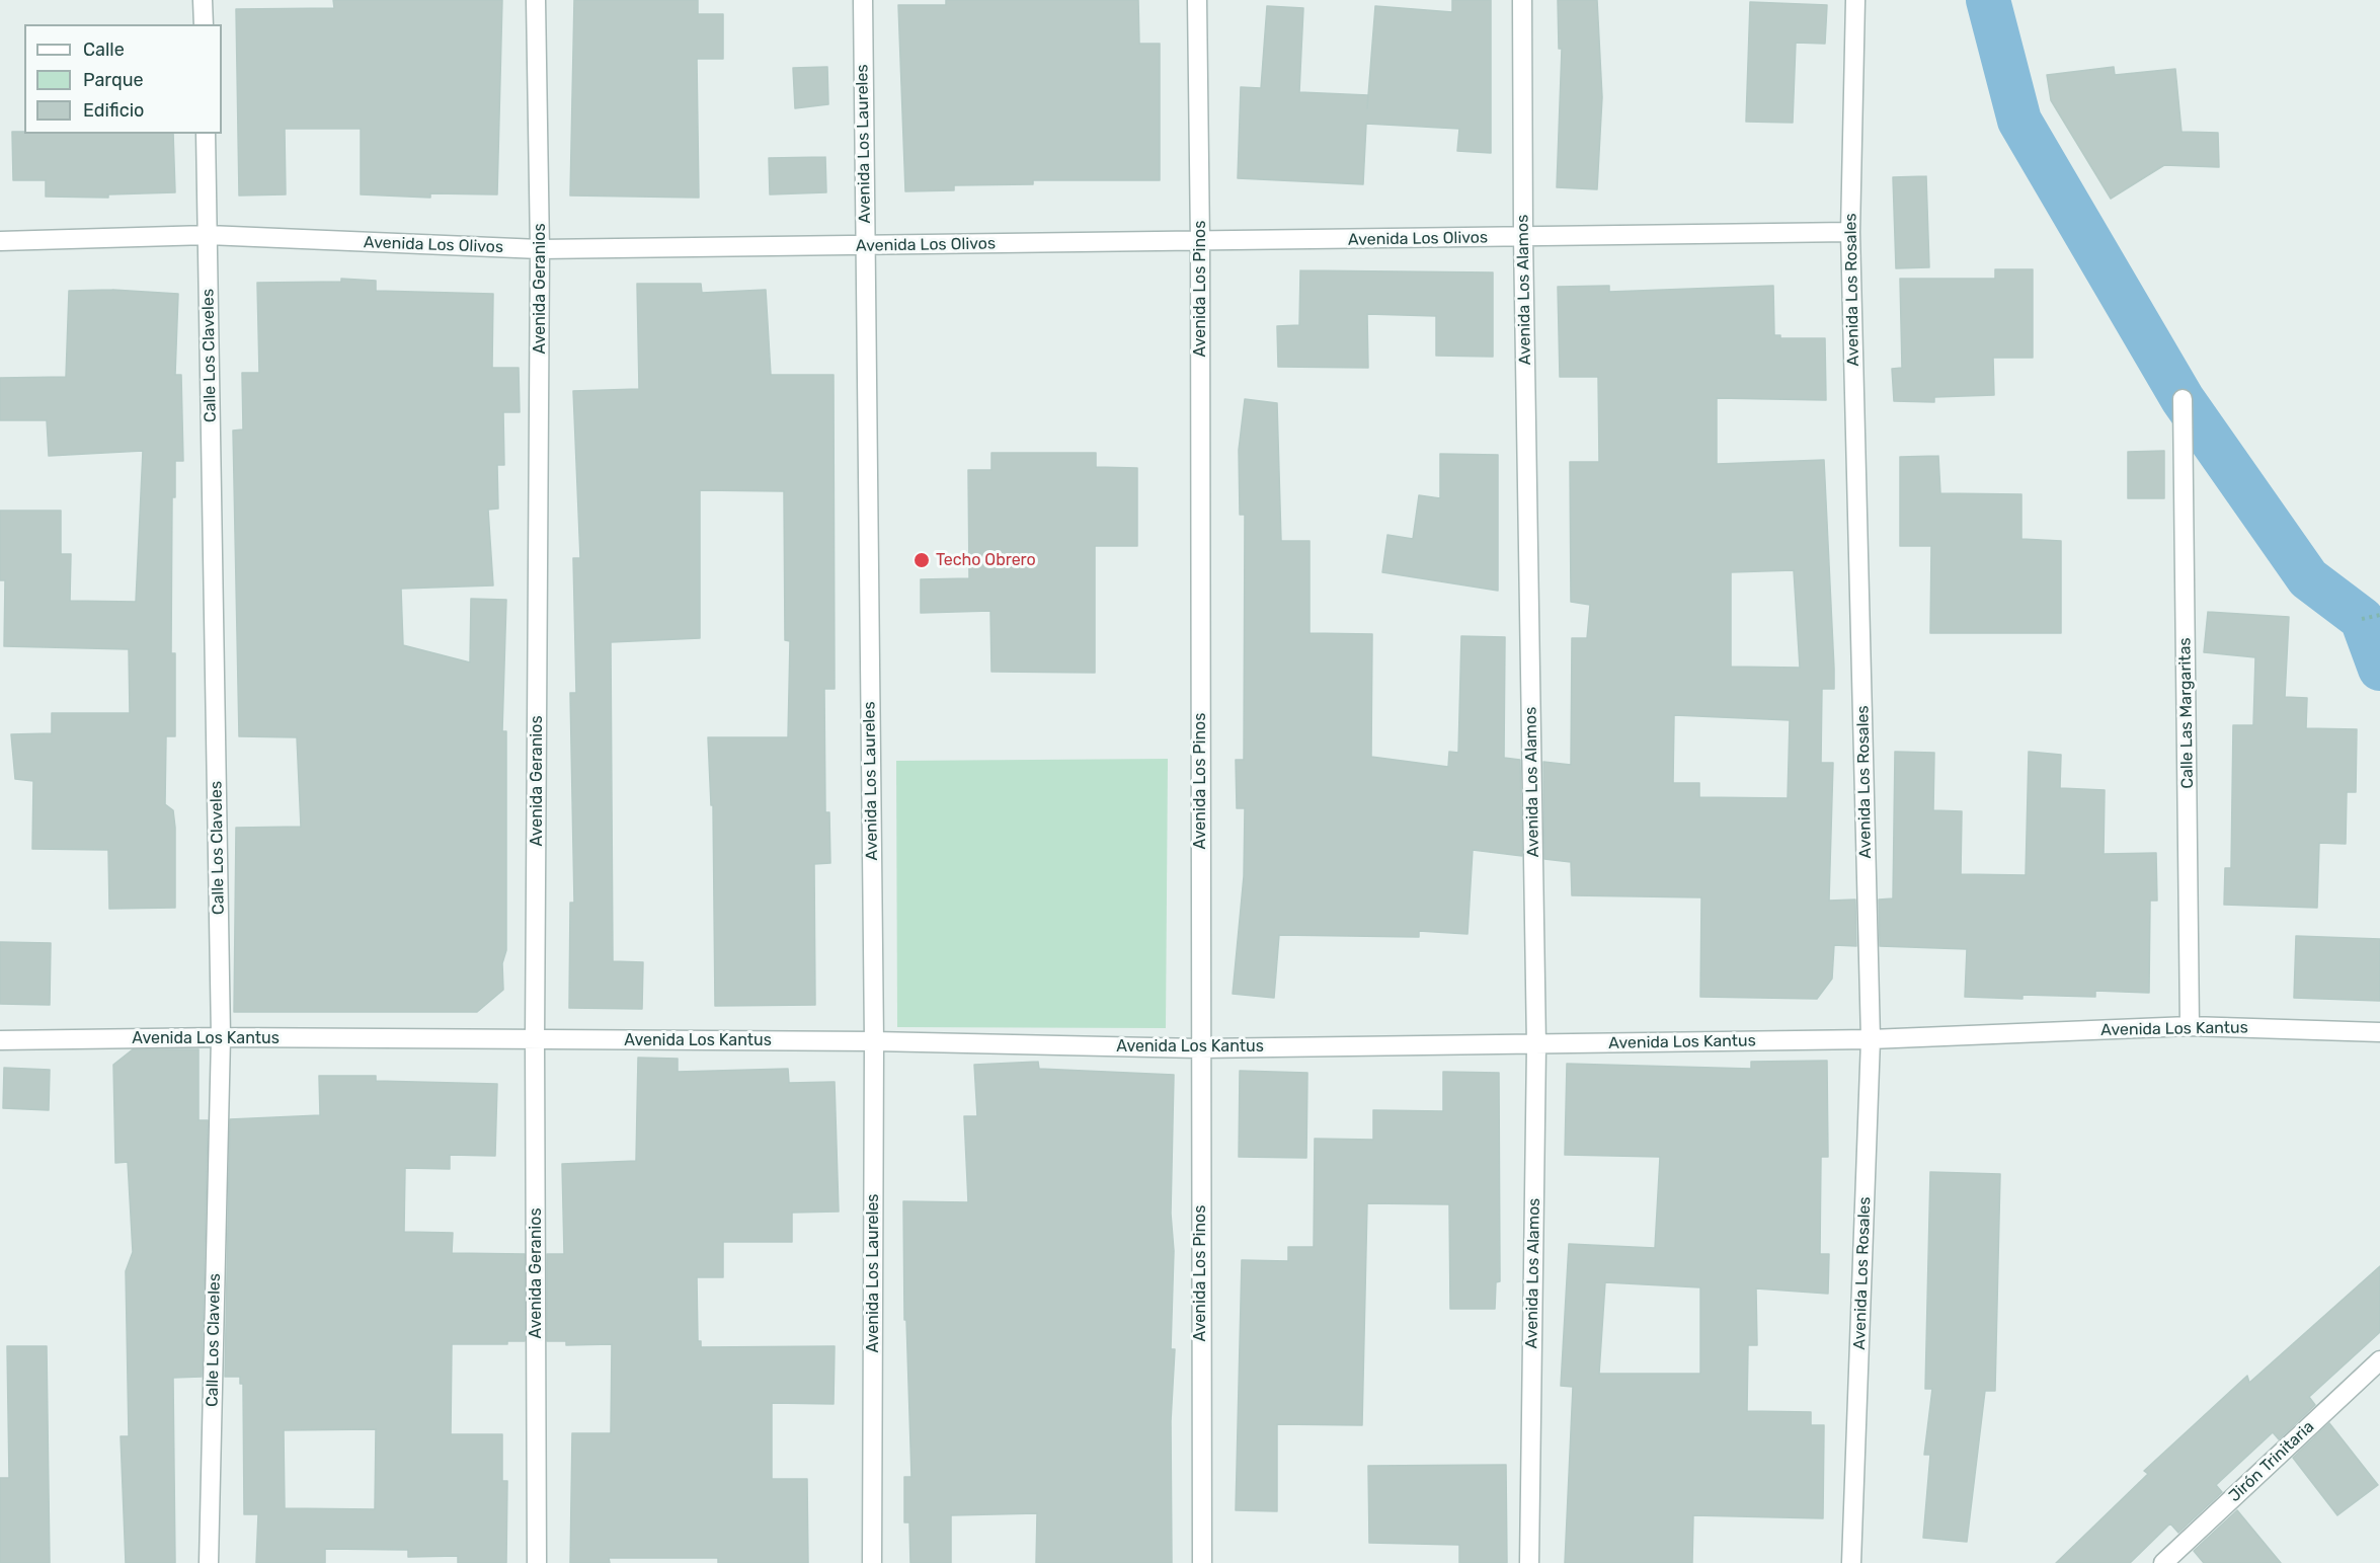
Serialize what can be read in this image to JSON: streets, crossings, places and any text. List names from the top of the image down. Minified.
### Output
{"streets":{"street":["Avenida Los Laureles","Avenida Los Olivos","Avenida Geranios","Avenida Los Pinos","Avenida Los Alamos","Avenida Los Rosales","Calle Los Claveles","Calle Las Margaritas","Avenida Los Kantus","Jirón Trinitaria"]},"crossings":[["Avenida Los Laureles","Avenida Los Olivos"],["Avenida Los Laureles","Avenida Los Kantus"],["Avenida Los Olivos","Avenida Geranios"],["Avenida Los Olivos","Avenida Los Pinos"],["Avenida Los Olivos","Avenida Los Alamos"],["Avenida Los Olivos","Avenida Los Rosales"],["Avenida Los Olivos","Calle Los Claveles"],["Avenida Geranios","Avenida Los Kantus"],["Avenida Los Pinos","Avenida Los Kantus"],["Avenida Los Alamos","Avenida Los Kantus"],["Avenida Los Rosales","Avenida Los Kantus"],["Calle Los Claveles","Avenida Los Kantus"],["Calle Las Margaritas","Avenida Los Kantus"]],"places":["Techo Obrero"],"legend":["Calle","Parque","Edificio"]}
